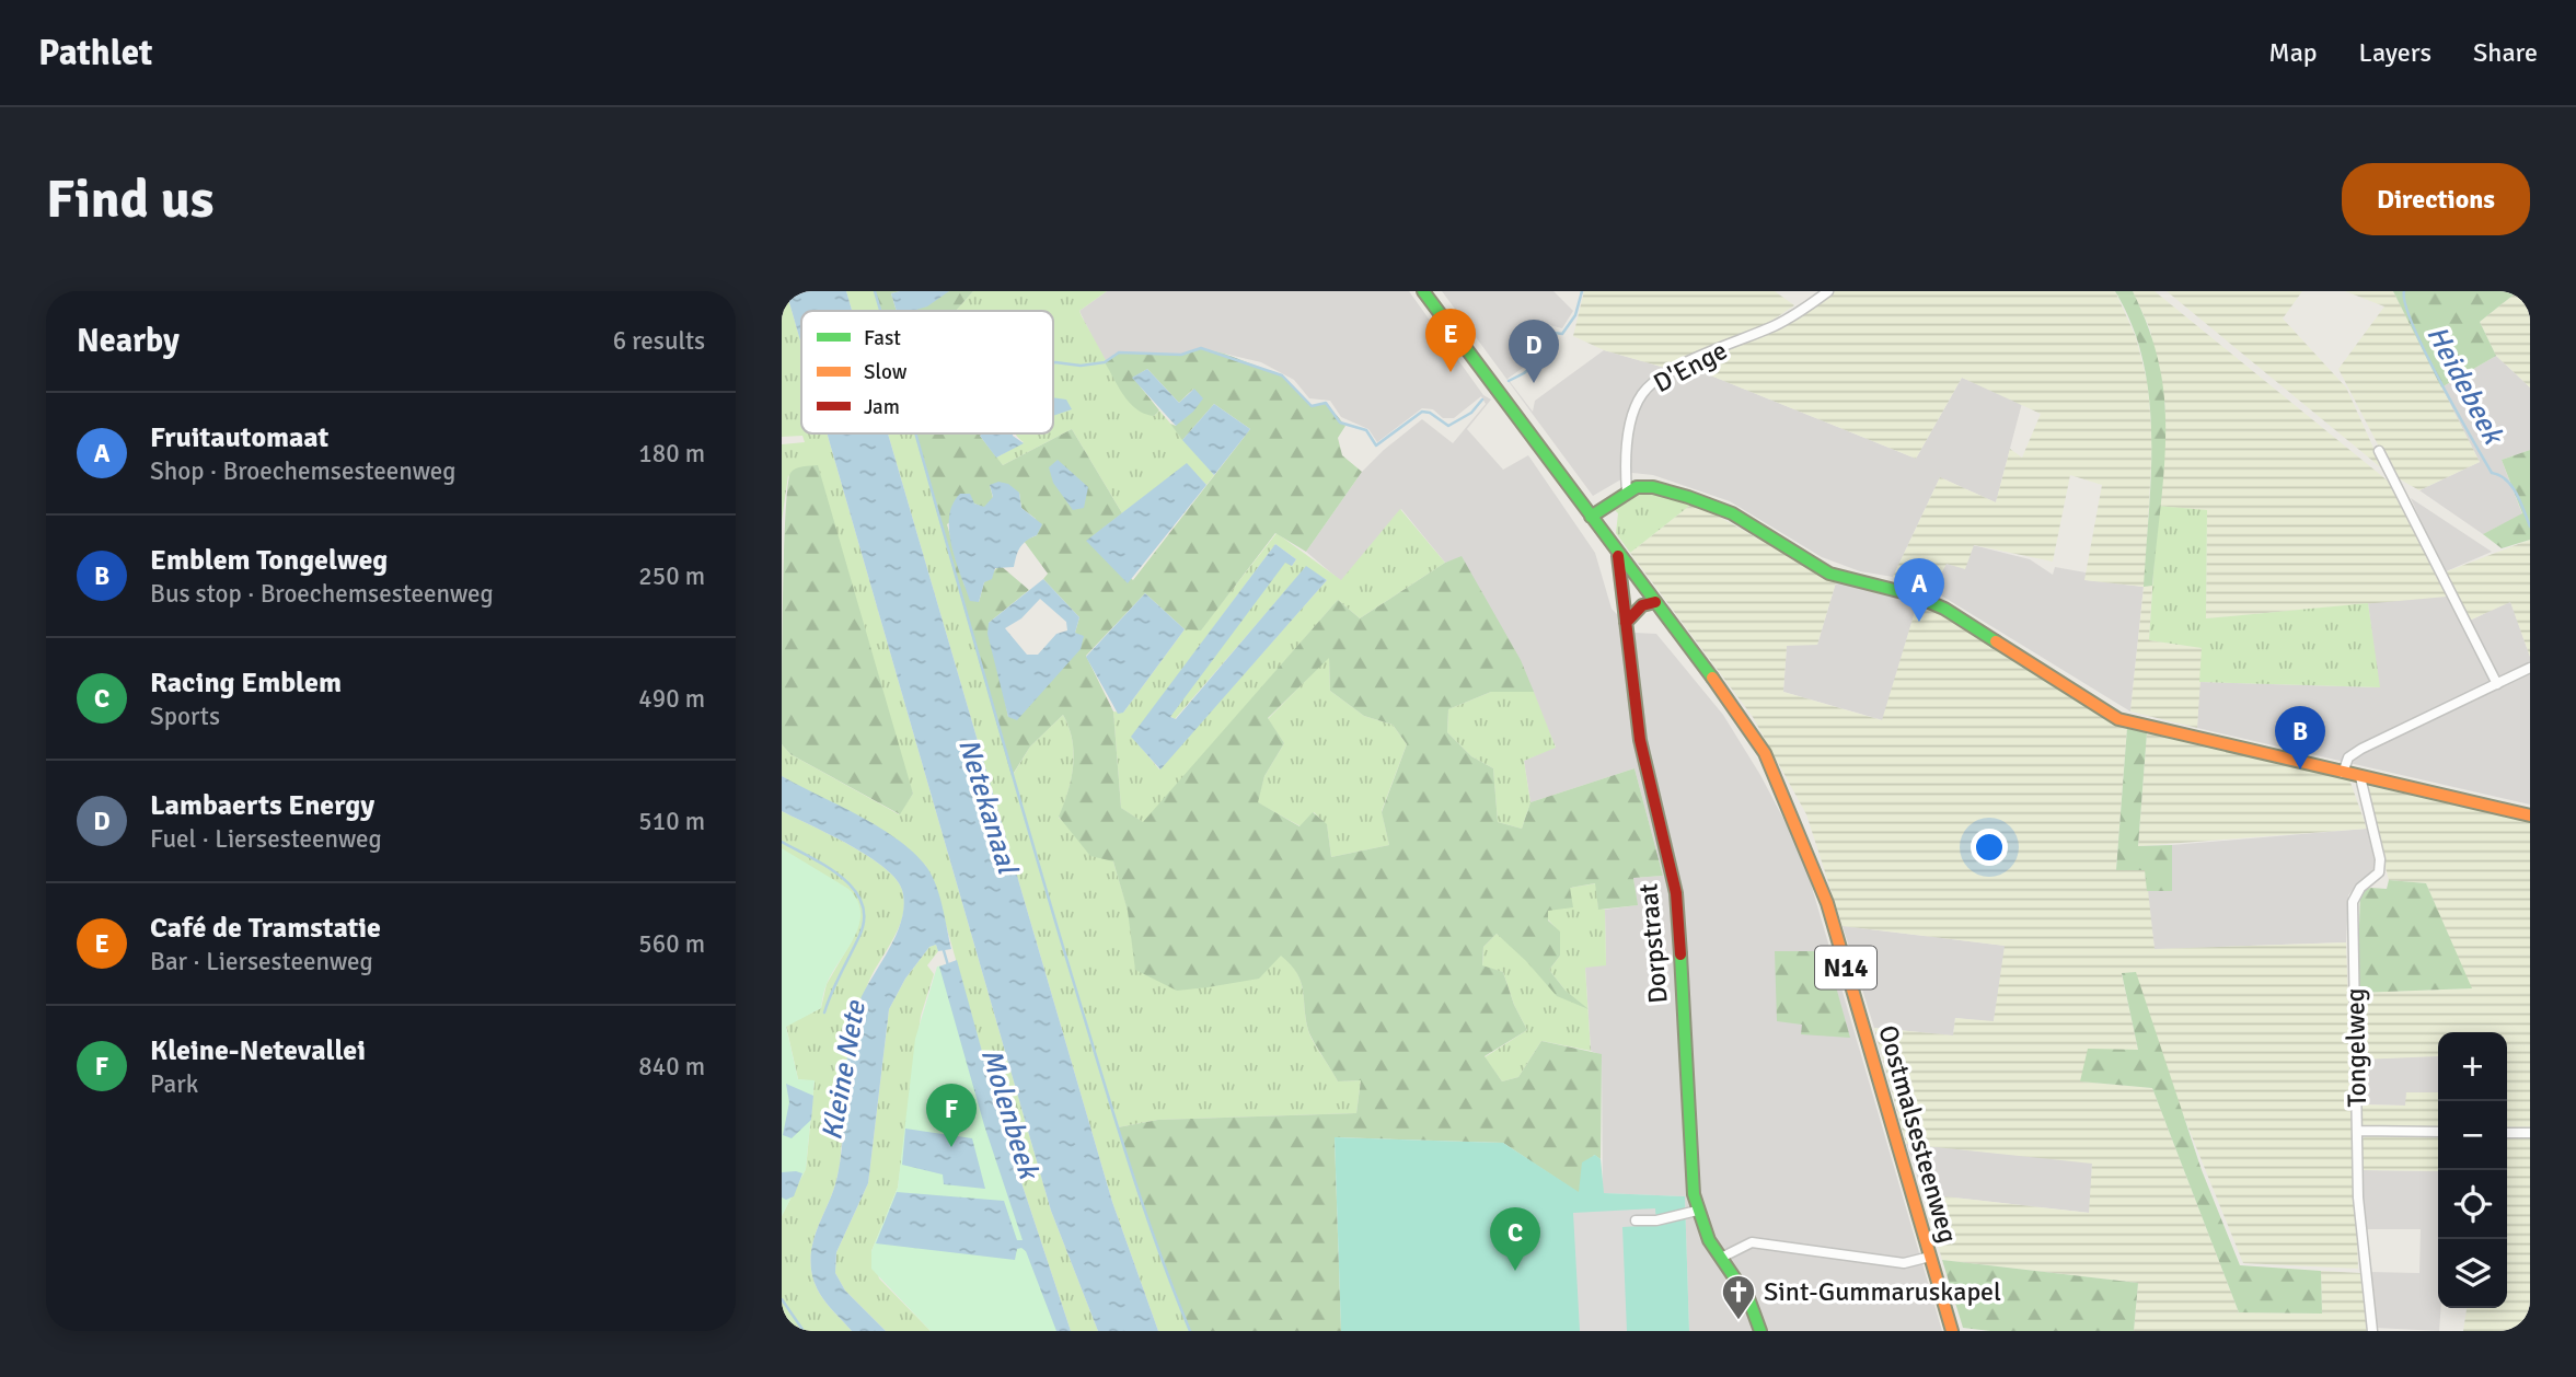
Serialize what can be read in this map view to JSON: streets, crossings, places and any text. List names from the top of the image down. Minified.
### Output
{"streets":{"street":["D'Enge","Dorpstraat","N14","Tongelweg","Oostmalsesteenweg"]},"crossings":[["Dorpstraat","Oostmalsesteenweg"],["N14","Oostmalsesteenweg"]],"water":["Heidebeek","Netekanaal","Kleine Nete","Molenbeek"],"places":{"church":["Sint-Gummaruskapel"]},"legend":["Fast","Slow","Jam"],"page":{"header":"Pathlet","nav":["Map","Layers","Share"],"buttons":"Directions","title":"Find us","heading":["Nearby","6 results"],"pins":["E","D","A","B","F","C"],"list":[{"mark":"A","name":"Fruitautomaat","note":"Shop · Broechemsesteenweg","value":"180 m"},{"mark":"B","name":"Emblem Tongelweg","note":"Bus stop · Broechemsesteenweg","value":"250 m"},{"mark":"C","name":"Racing Emblem","note":"Sports","value":"490 m"},{"mark":"D","name":"Lambaerts Energy","note":"Fuel · Liersesteenweg","value":"510 m"},{"mark":"E","name":"Café de Tramstatie","note":"Bar · Liersesteenweg","value":"560 m"},{"mark":"F","name":"Kleine-Netevallei","note":"Park","value":"840 m"}],"map_buttons":["+","−"]}}
